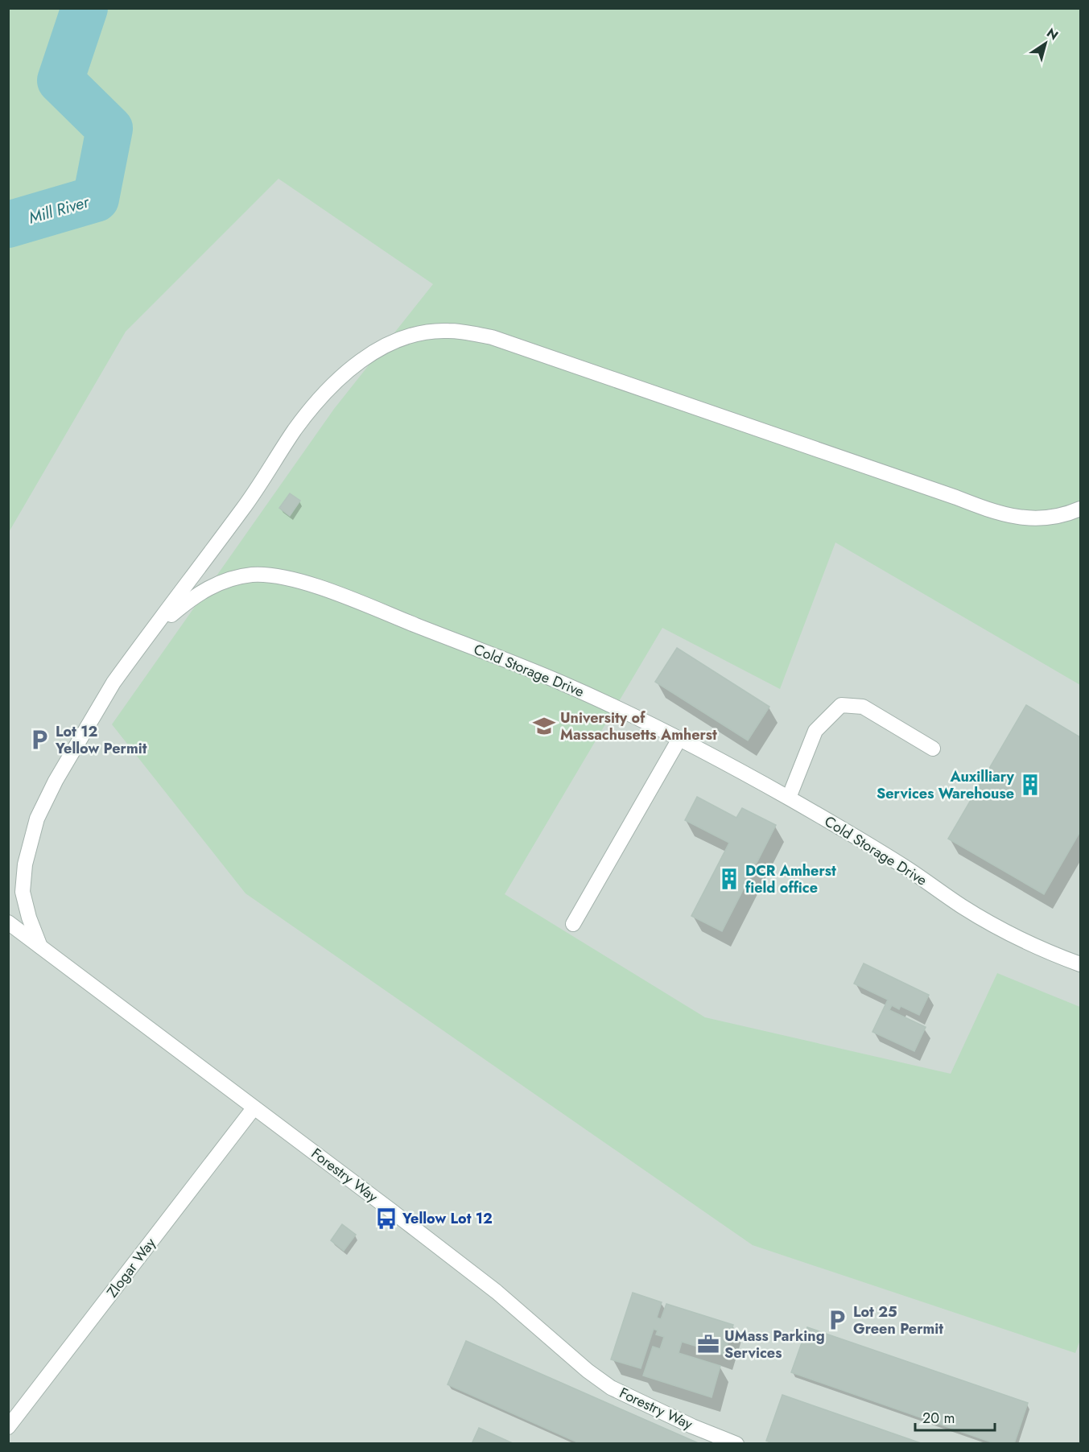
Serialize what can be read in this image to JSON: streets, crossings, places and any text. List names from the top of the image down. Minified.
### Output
{"streets":{"street":["Cold Storage Drive","Forestry Way","Zlogar Way"]},"crossings":[["Forestry Way","Zlogar Way"]],"water":["Mill River"],"places":{"school or university":["University of Massachusetts Amherst"],"parking":["Lot 12 Yellow Permit","Lot 25 Green Permit"],"building":["Auxilliary Services Warehouse","DCR Amherst field office"],"bus stop":["Yellow Lot 12"],"office":["UMass Parking Services"]},"scale_bar":"20 m","north":"top right"}
